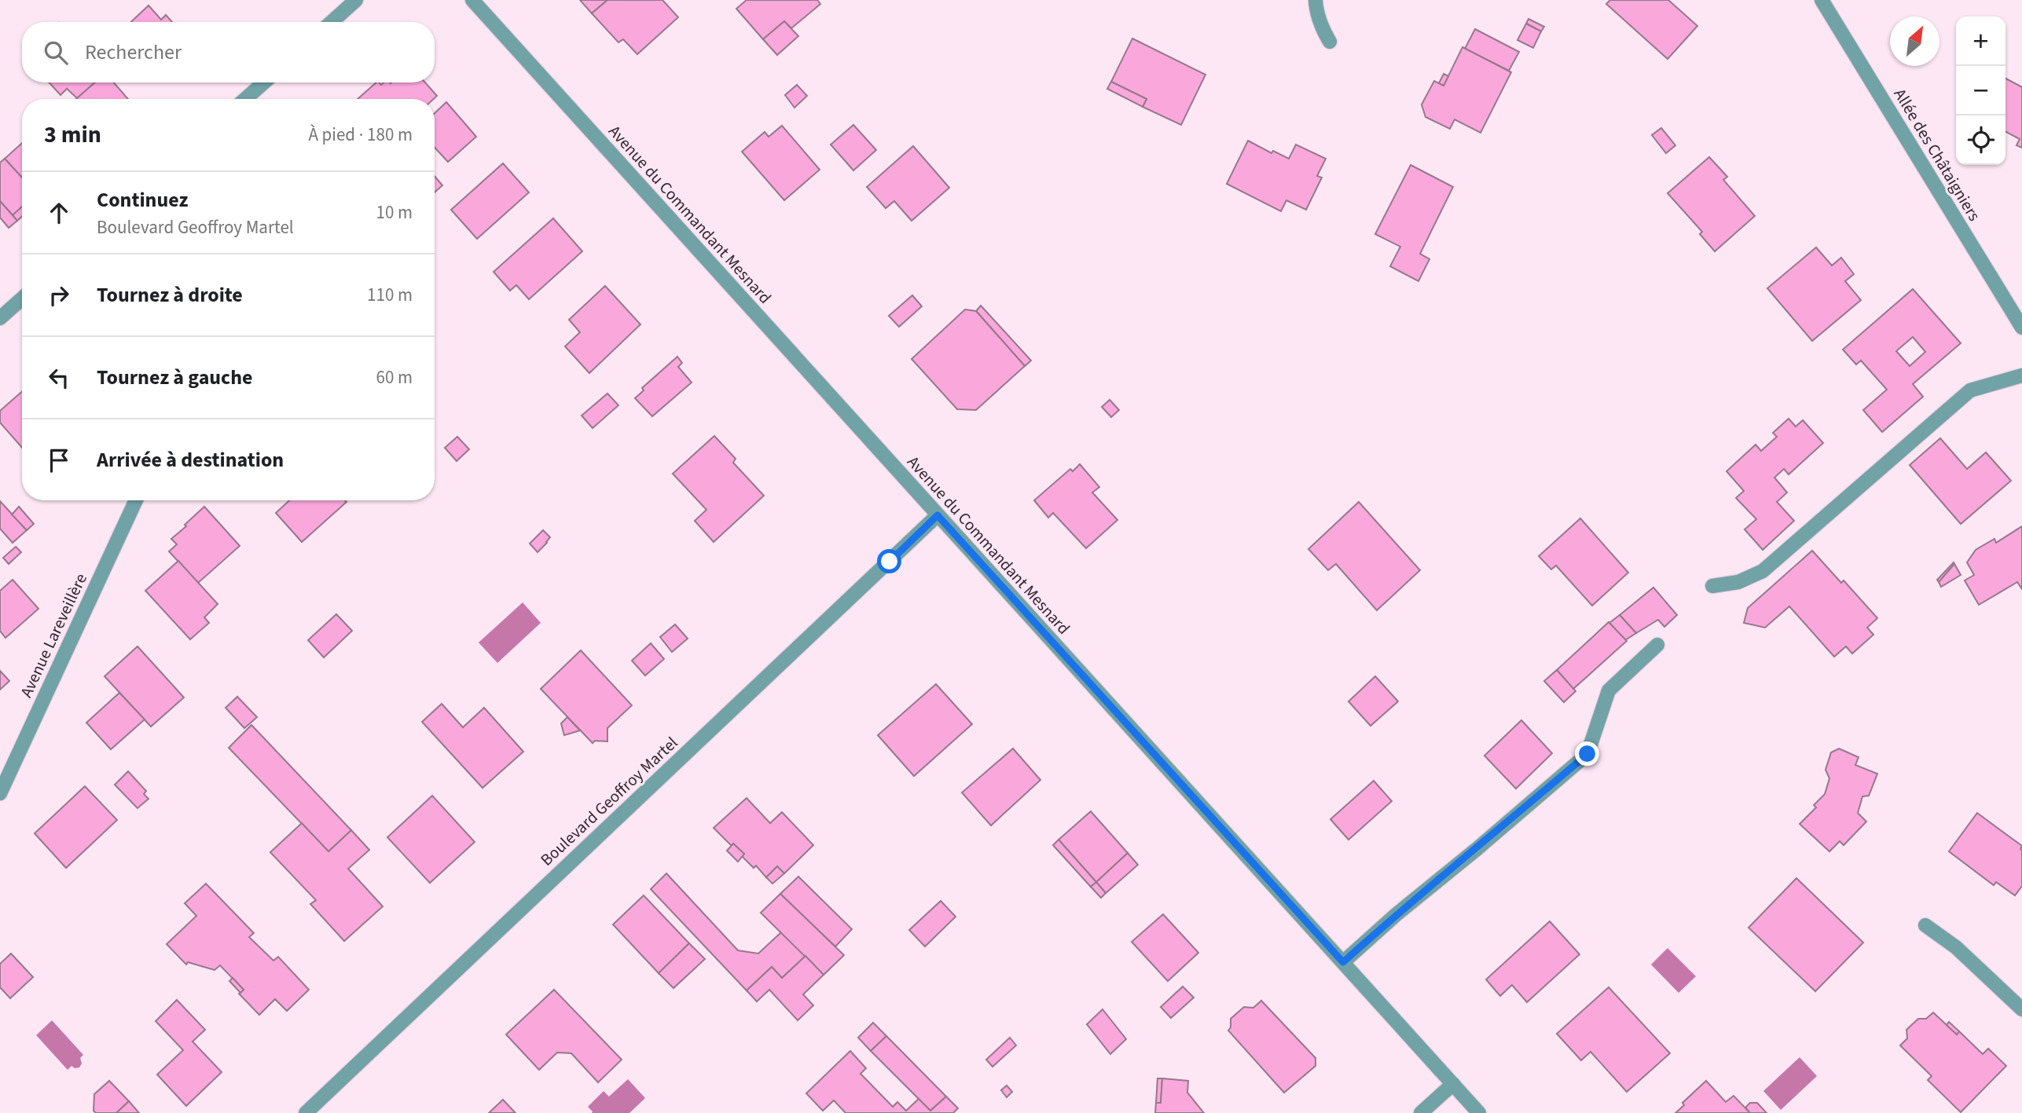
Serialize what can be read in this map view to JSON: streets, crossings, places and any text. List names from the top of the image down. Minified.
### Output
{"streets":{"street":["Allée des Châtaigniers","Avenue du Commandant Mesnard","Avenue Lareveillère","Boulevard Geoffroy Martel"]},"crossings":[["Avenue du Commandant Mesnard","Boulevard Geoffroy Martel"]],"north":"top right","page":{"map_buttons":["+","−"],"search":"Rechercher","heading":["3 min","À pied · 180 m"],"list":[["Continuez","Boulevard Geoffroy Martel","10 m"],["Tournez à droite","110 m"],["Tournez à gauche","60 m"],"Arrivée à destination"]}}
